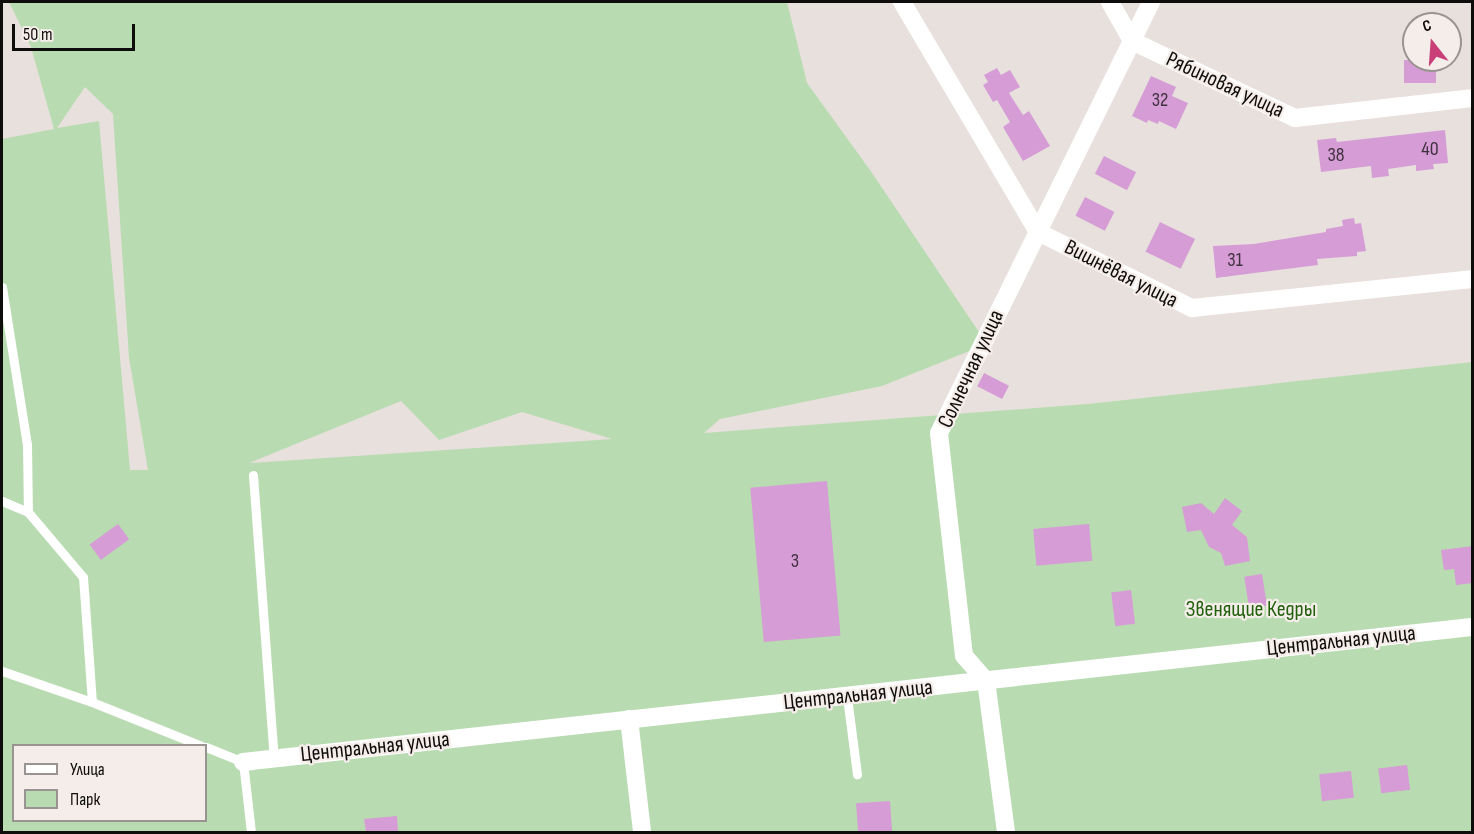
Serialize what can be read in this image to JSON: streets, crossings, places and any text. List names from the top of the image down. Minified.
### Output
{"streets":{"street":["Рябиновая улица","Вишнёвая улица","Солнечная улица","Центральная улица"]},"crossings":[["Рябиновая улица","Солнечная улица"],["Вишнёвая улица","Солнечная улица"],["Солнечная улица","Центральная улица"]],"parks":["Звенящие Кедры"],"house_numbers":["32","40","38","31","3"],"legend":["Улица","Парк"],"scale_bar":"50 m","north":"top"}
